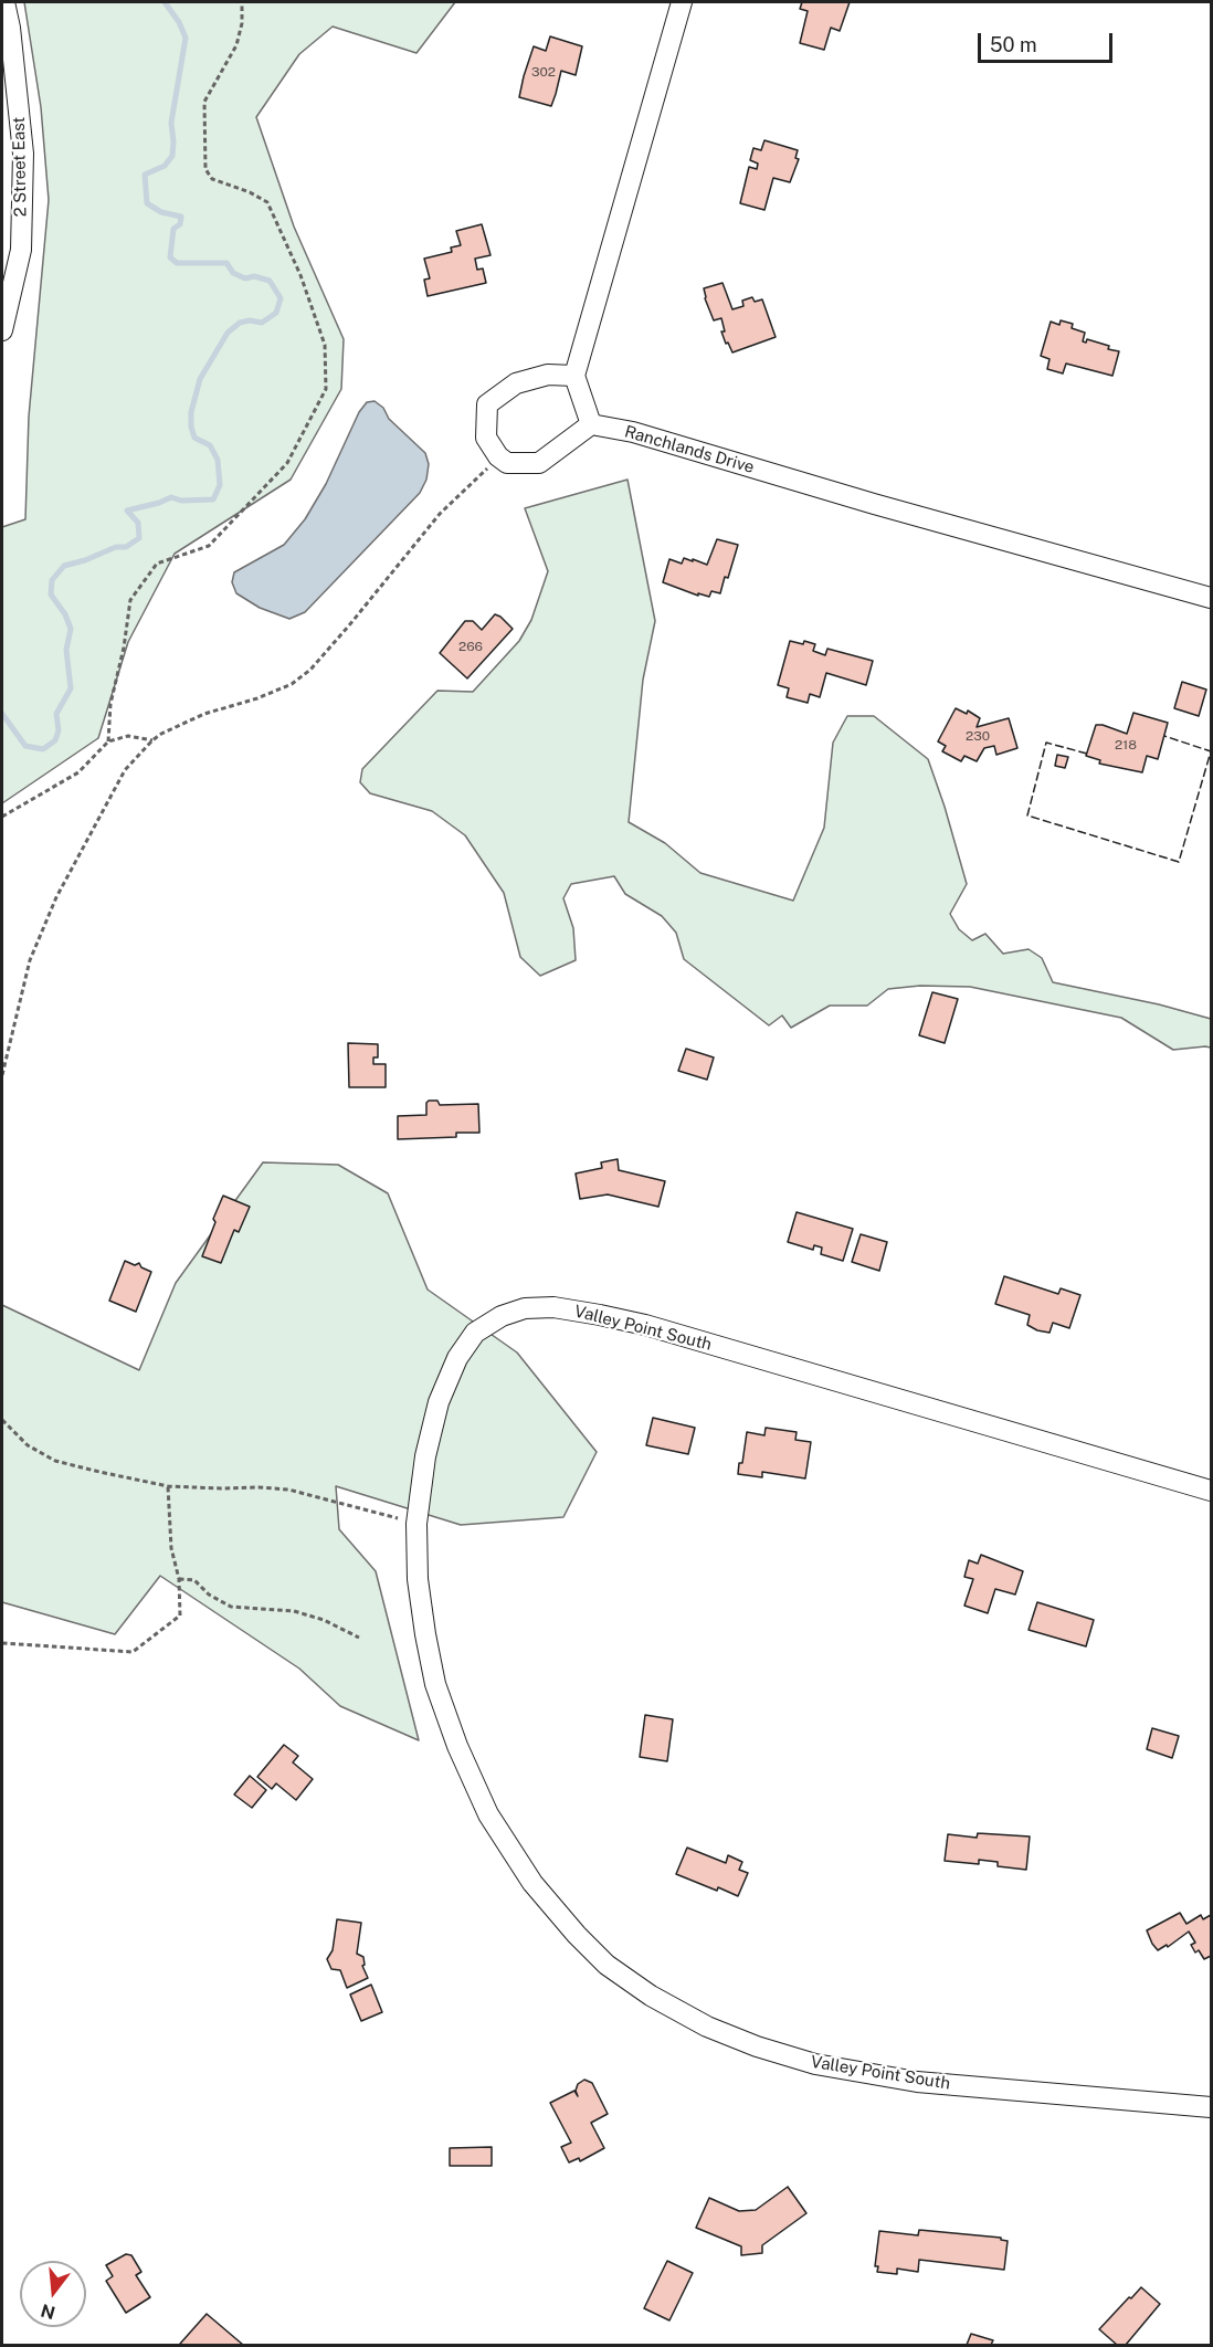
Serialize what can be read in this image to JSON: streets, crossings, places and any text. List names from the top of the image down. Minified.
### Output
{"streets":{"street":["2 Street East","Ranchlands Drive","Valley Point South"]},"house_numbers":["302","266","230","218"],"scale_bar":"50 m","north":"bottom"}
